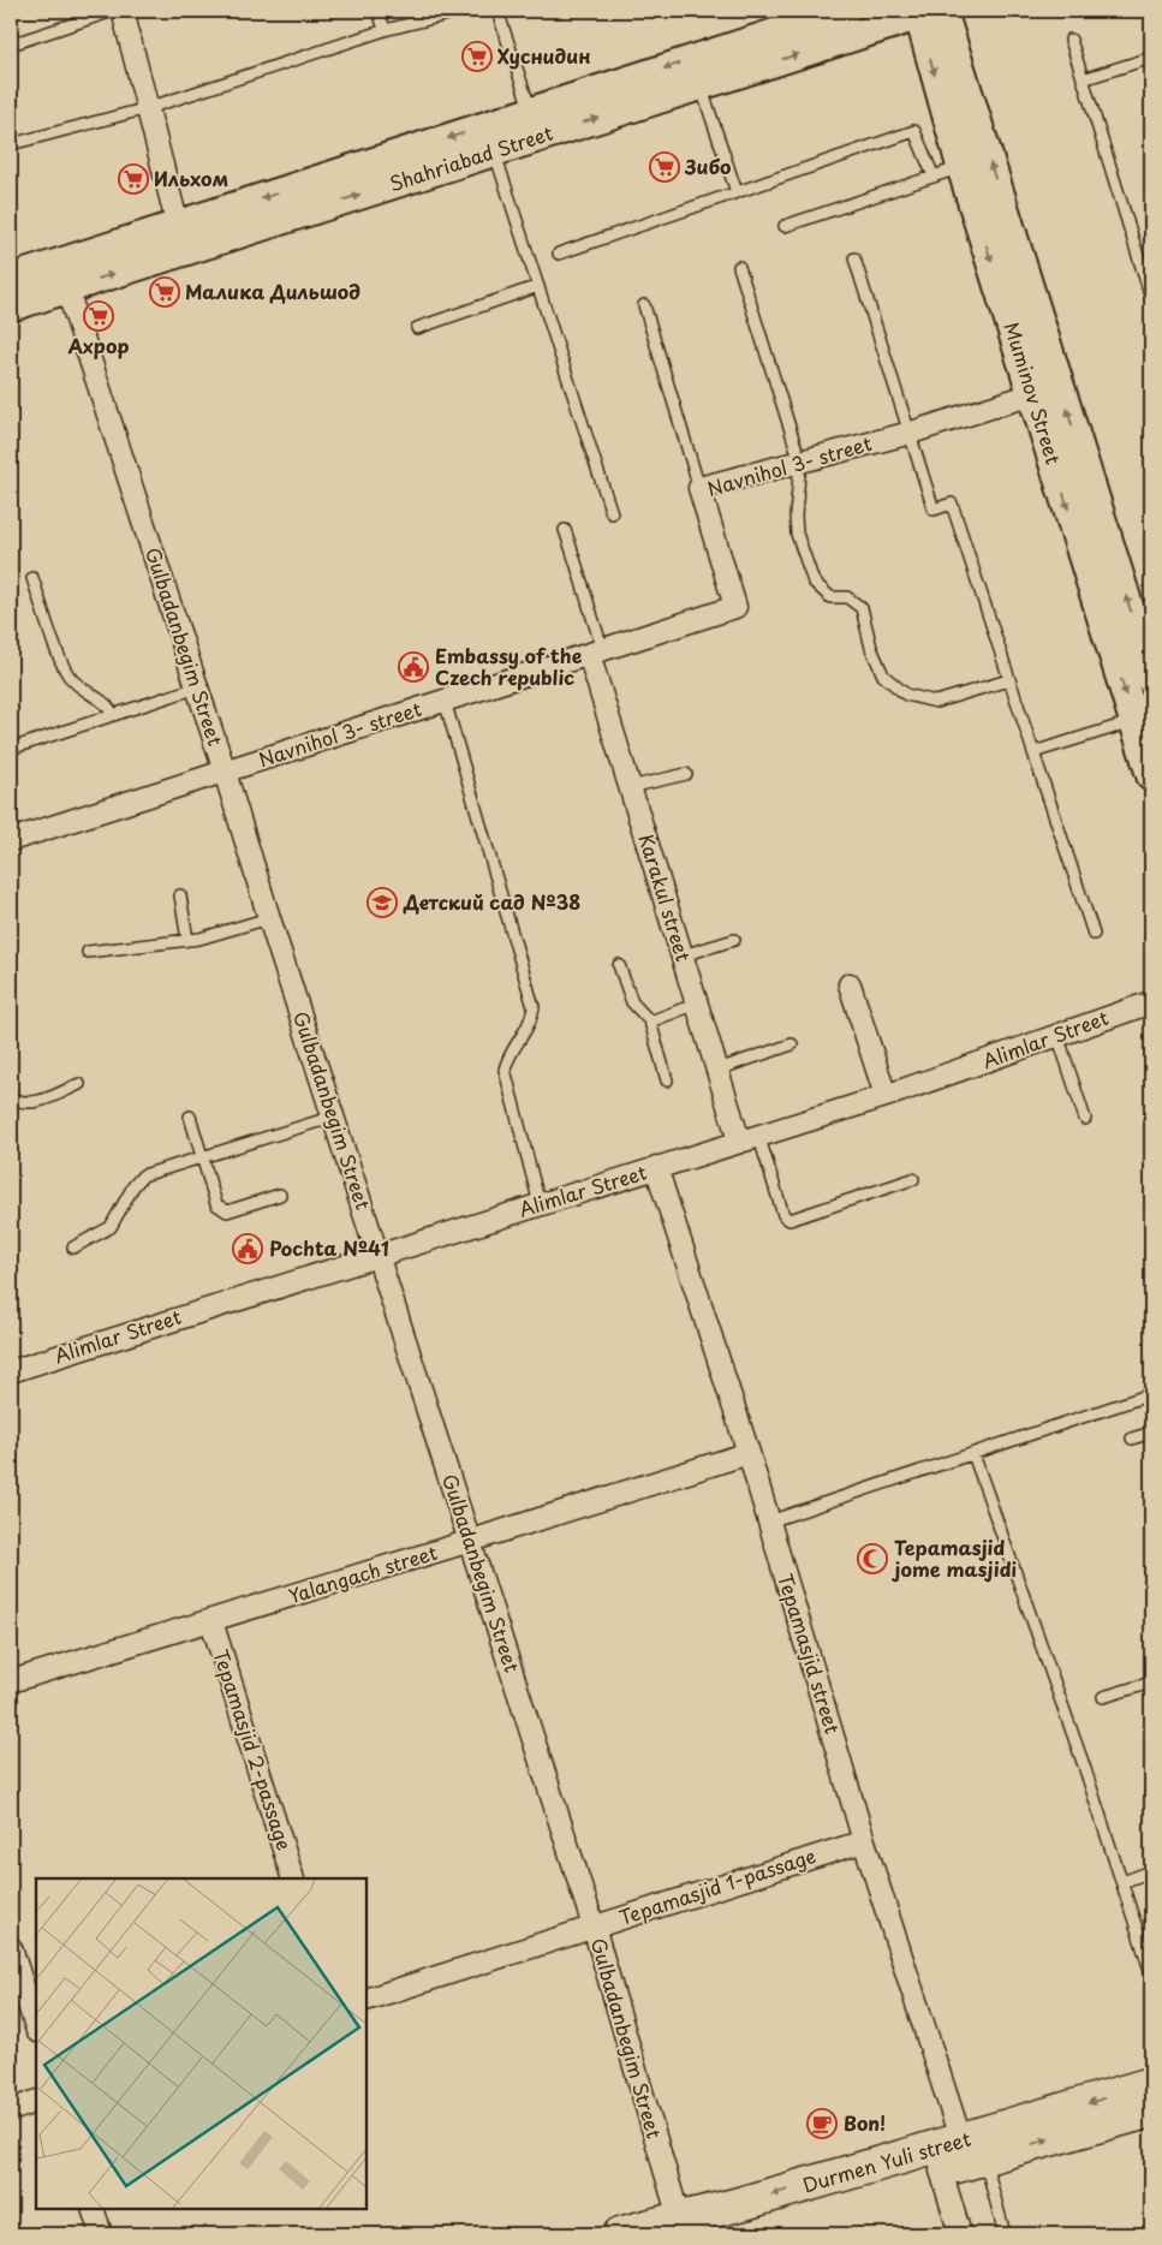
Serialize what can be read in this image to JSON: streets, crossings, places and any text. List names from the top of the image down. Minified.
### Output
{"streets":{"main road":["Shahriabad Street","Muminov Street","Durmen Yuli street"],"street":["Navnihol 3- street","Gulbadanbegim Street","Karakul street","Аlimlar Street","Yalangach street","Tepamasjid street","Tepamasjid 2-passage","Tepamasjid 1-passage"]},"crossings":[["Shahriabad Street","Muminov Street"],["Shahriabad Street","Gulbadanbegim Street"],["Muminov Street","Navnihol 3- street"],["Navnihol 3- street","Gulbadanbegim Street"],["Navnihol 3- street","Karakul street"],["Gulbadanbegim Street","Аlimlar Street"],["Gulbadanbegim Street","Yalangach street"],["Gulbadanbegim Street","Tepamasjid 1-passage"],["Gulbadanbegim Street","Durmen Yuli street"],["Karakul street","Аlimlar Street"],["Аlimlar Street","Tepamasjid street"],["Yalangach street","Tepamasjid street"],["Yalangach street","Tepamasjid 2-passage"],["Tepamasjid street","Tepamasjid 1-passage"],["Tepamasjid street","Durmen Yuli street"]],"places":{"supermarket":["Хуснидин","Зибо","Ильхом","Малика Дильшод","Ахрор"],"public building":["Embassy of the Czech republic","Pochta №41"],"school or university":["Детский сад №38"],"mosque":["Tepamasjid jome masjidi"],"cafe":["Bon!"]}}
